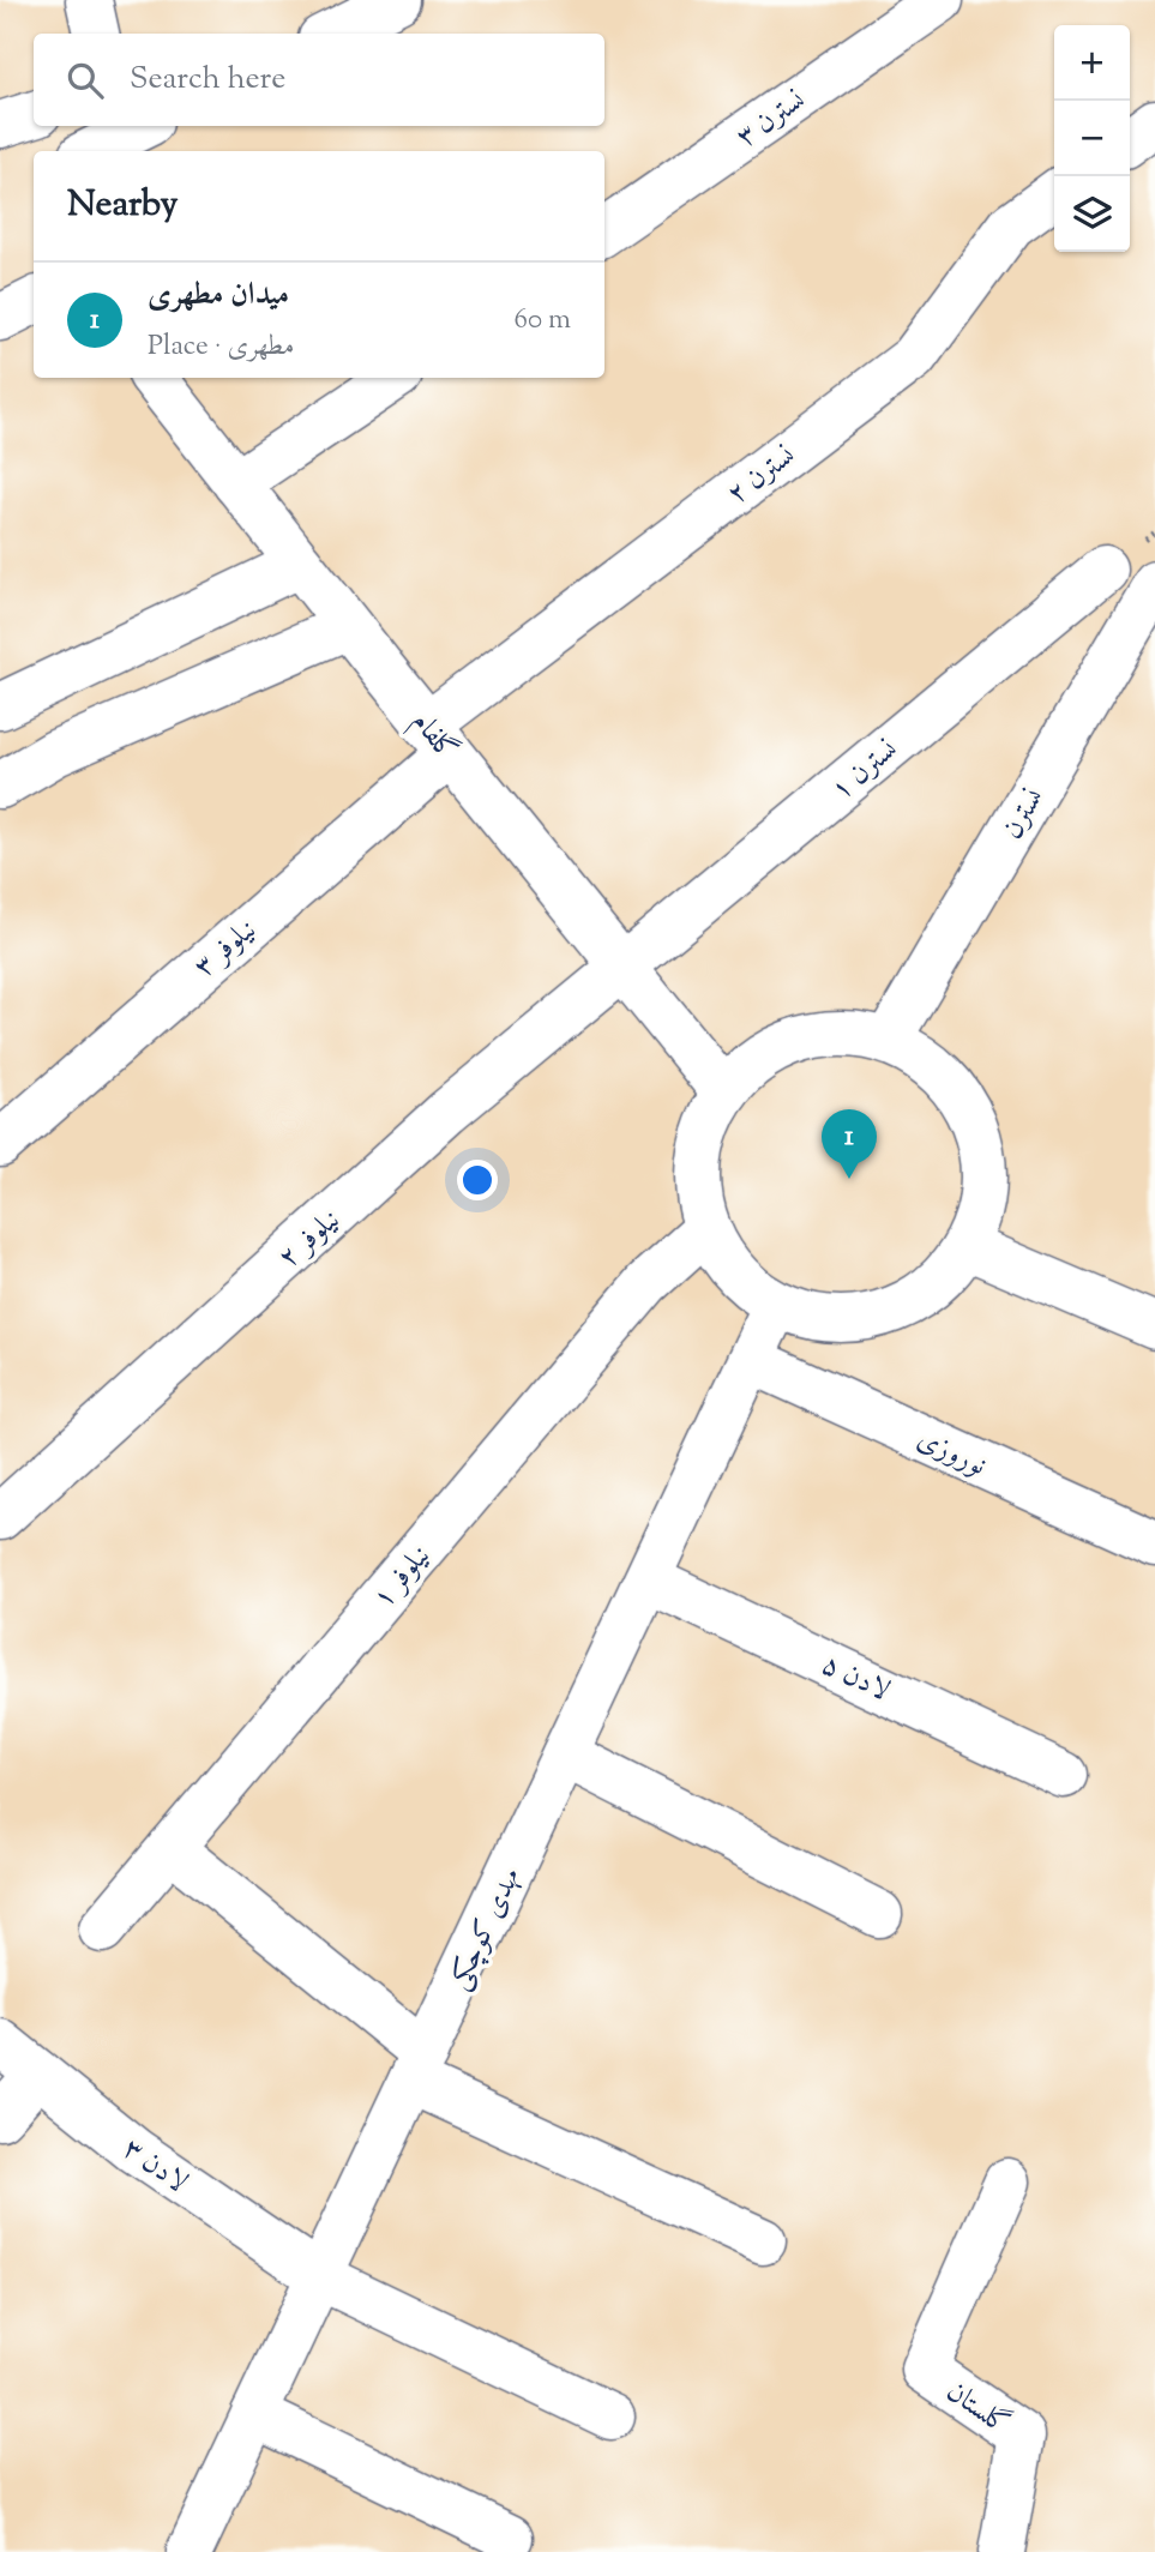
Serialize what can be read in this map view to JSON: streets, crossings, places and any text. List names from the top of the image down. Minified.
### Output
{"streets":{"street":["نسترن ۳","نسترن ۲","گلفام","نسترن ۱","نسترن","نیلوفر ۳","نیلوفر ۲","نوروزی","نیلوفر ۱","لادن ۵","مهدی کوچکی","لادن ۳","گلستان"]},"crossings":[["نسترن ۲","گلفام"],["نسترن ۲","نیلوفر ۳"],["گلفام","نسترن ۱"],["گلفام","نسترن"],["گلفام","نیلوفر ۳"],["گلفام","نیلوفر ۲"],["گلفام","نیلوفر ۱"],["گلفام","مهدی کوچکی"],["نسترن ۱","نیلوفر ۲"],["نسترن","نیلوفر ۱"],["نسترن","مهدی کوچکی"],["نوروزی","مهدی کوچکی"],["نیلوفر ۱","مهدی کوچکی"],["لادن ۵","مهدی کوچکی"],["مهدی کوچکی","لادن ۳"]],"page":{"map_buttons":["+","−"],"search":"Search here","heading":"Nearby","list":[{"mark":"1","name":"میدان مطهری","note":"Place · مطهری","value":"60 m"}],"pins":"1"}}
